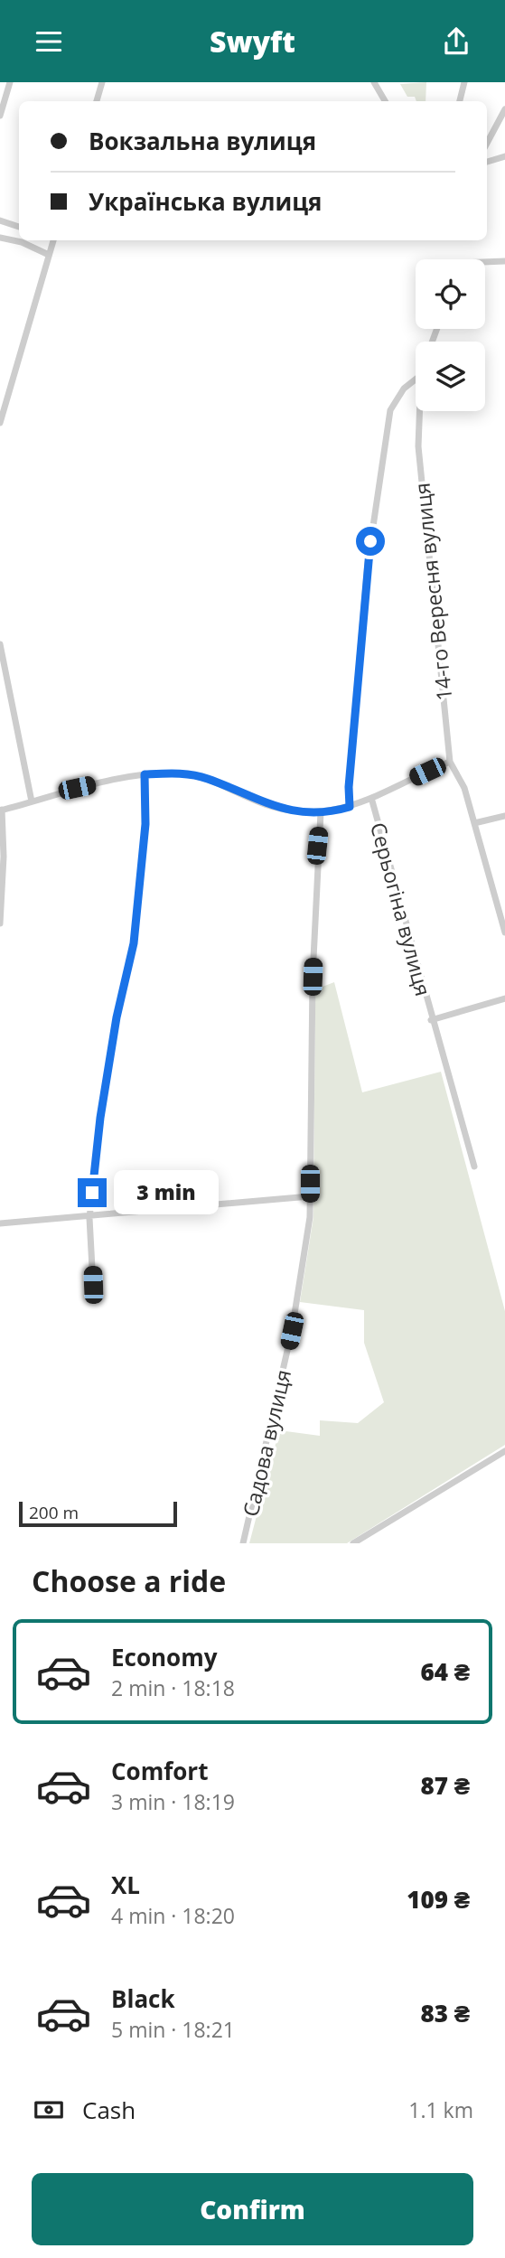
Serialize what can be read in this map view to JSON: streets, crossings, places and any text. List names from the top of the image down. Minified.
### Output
{"streets":{"street":["14-го Вересня вулиця","Серьогіна вулиця","Садова вулиця"]},"scale_bar":"200 m","page":{"header":"Swyft","banner":["Вокзальна вулиця","Українська вулиця"],"bubble":"3 min","scale":"200 m","heading":"Choose a ride","list":[{"name":"Economy","note":"2 min · 18:18","value":"64 ₴"},{"name":"Comfort","note":"3 min · 18:19","value":"87 ₴"},{"name":"XL","note":"4 min · 18:20","value":"109 ₴"},{"name":"Black","note":"5 min · 18:21","value":"83 ₴"}],"pay":["Cash","1.1 km"],"buttons":"Confirm"}}
